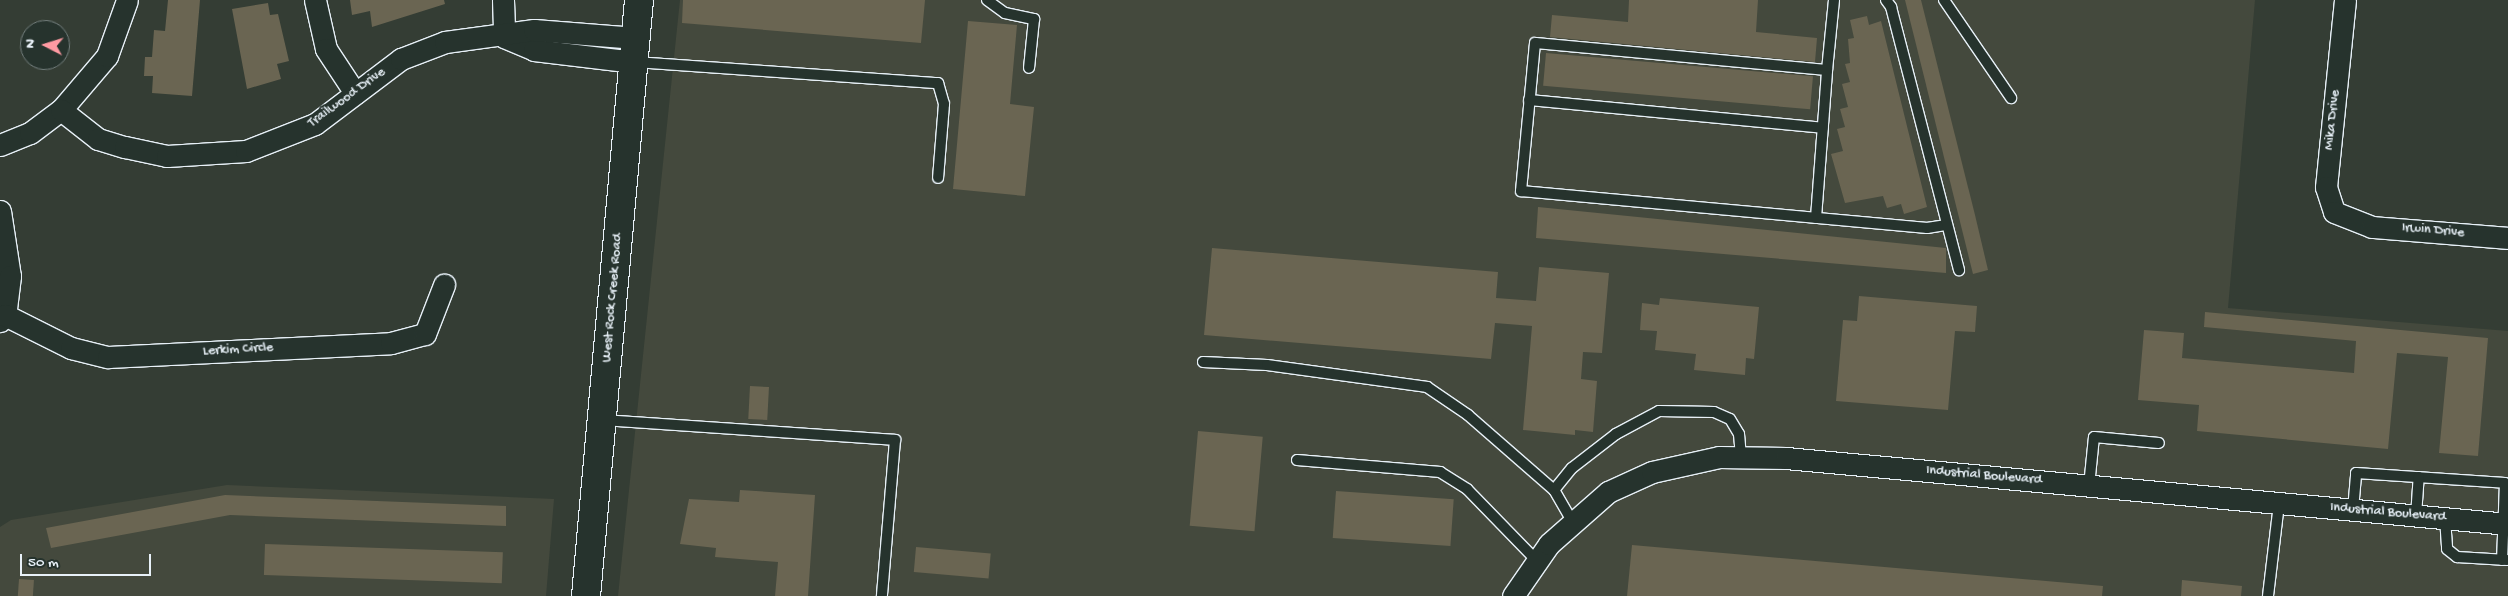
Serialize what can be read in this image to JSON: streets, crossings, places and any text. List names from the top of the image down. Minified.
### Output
{"streets":{"main road":["West Rock Creek Road"],"street":["Trailwood Drive","Mika Drive","Irwin Drive","Lerkim Circle","Industrial Boulevard"]},"crossings":[["Trailwood Drive","West Rock Creek Road"],["Mika Drive","Irwin Drive"]],"scale_bar":"50 m","north":"left"}
